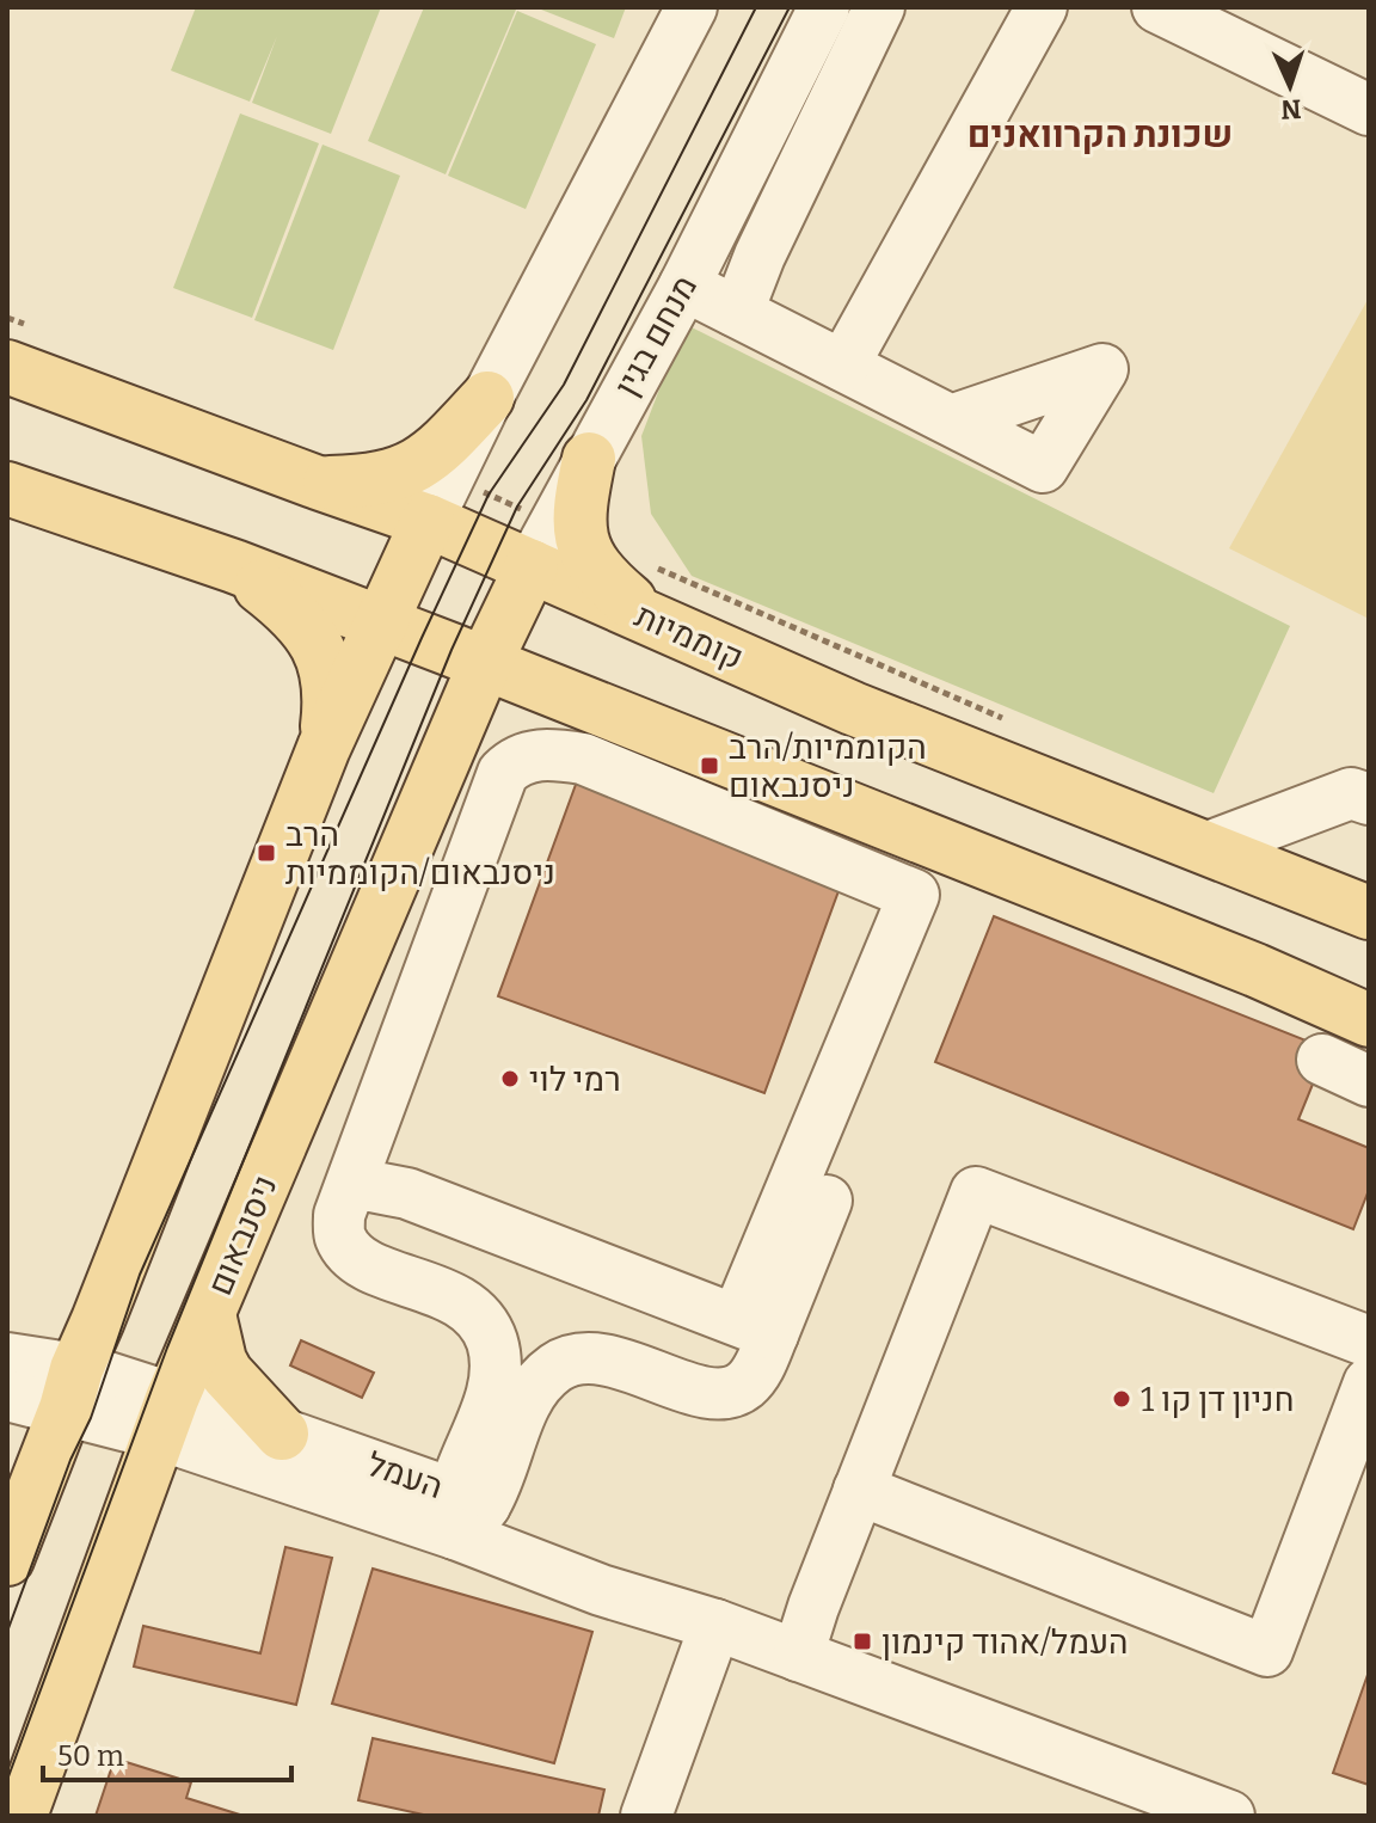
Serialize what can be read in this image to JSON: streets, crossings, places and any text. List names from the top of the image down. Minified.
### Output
{"streets":{"main road":["מנחם בגין","קוממיות","ניסנבאום"],"street":["העמל"]},"crossings":[["מנחם בגין","קוממיות"],["מנחם בגין","ניסנבאום"],["ניסנבאום","העמל"]],"districts":["שכונת הקרוואנים"],"places":{"transit":["הקוממיות/הרב ניסנבאום","הרב ניסנבאום/הקוממיות","העמל/אהוד קינמון"],"other":["רמי לוי","חניון דן קו 1"]},"scale_bar":"50 m","north":"bottom"}
